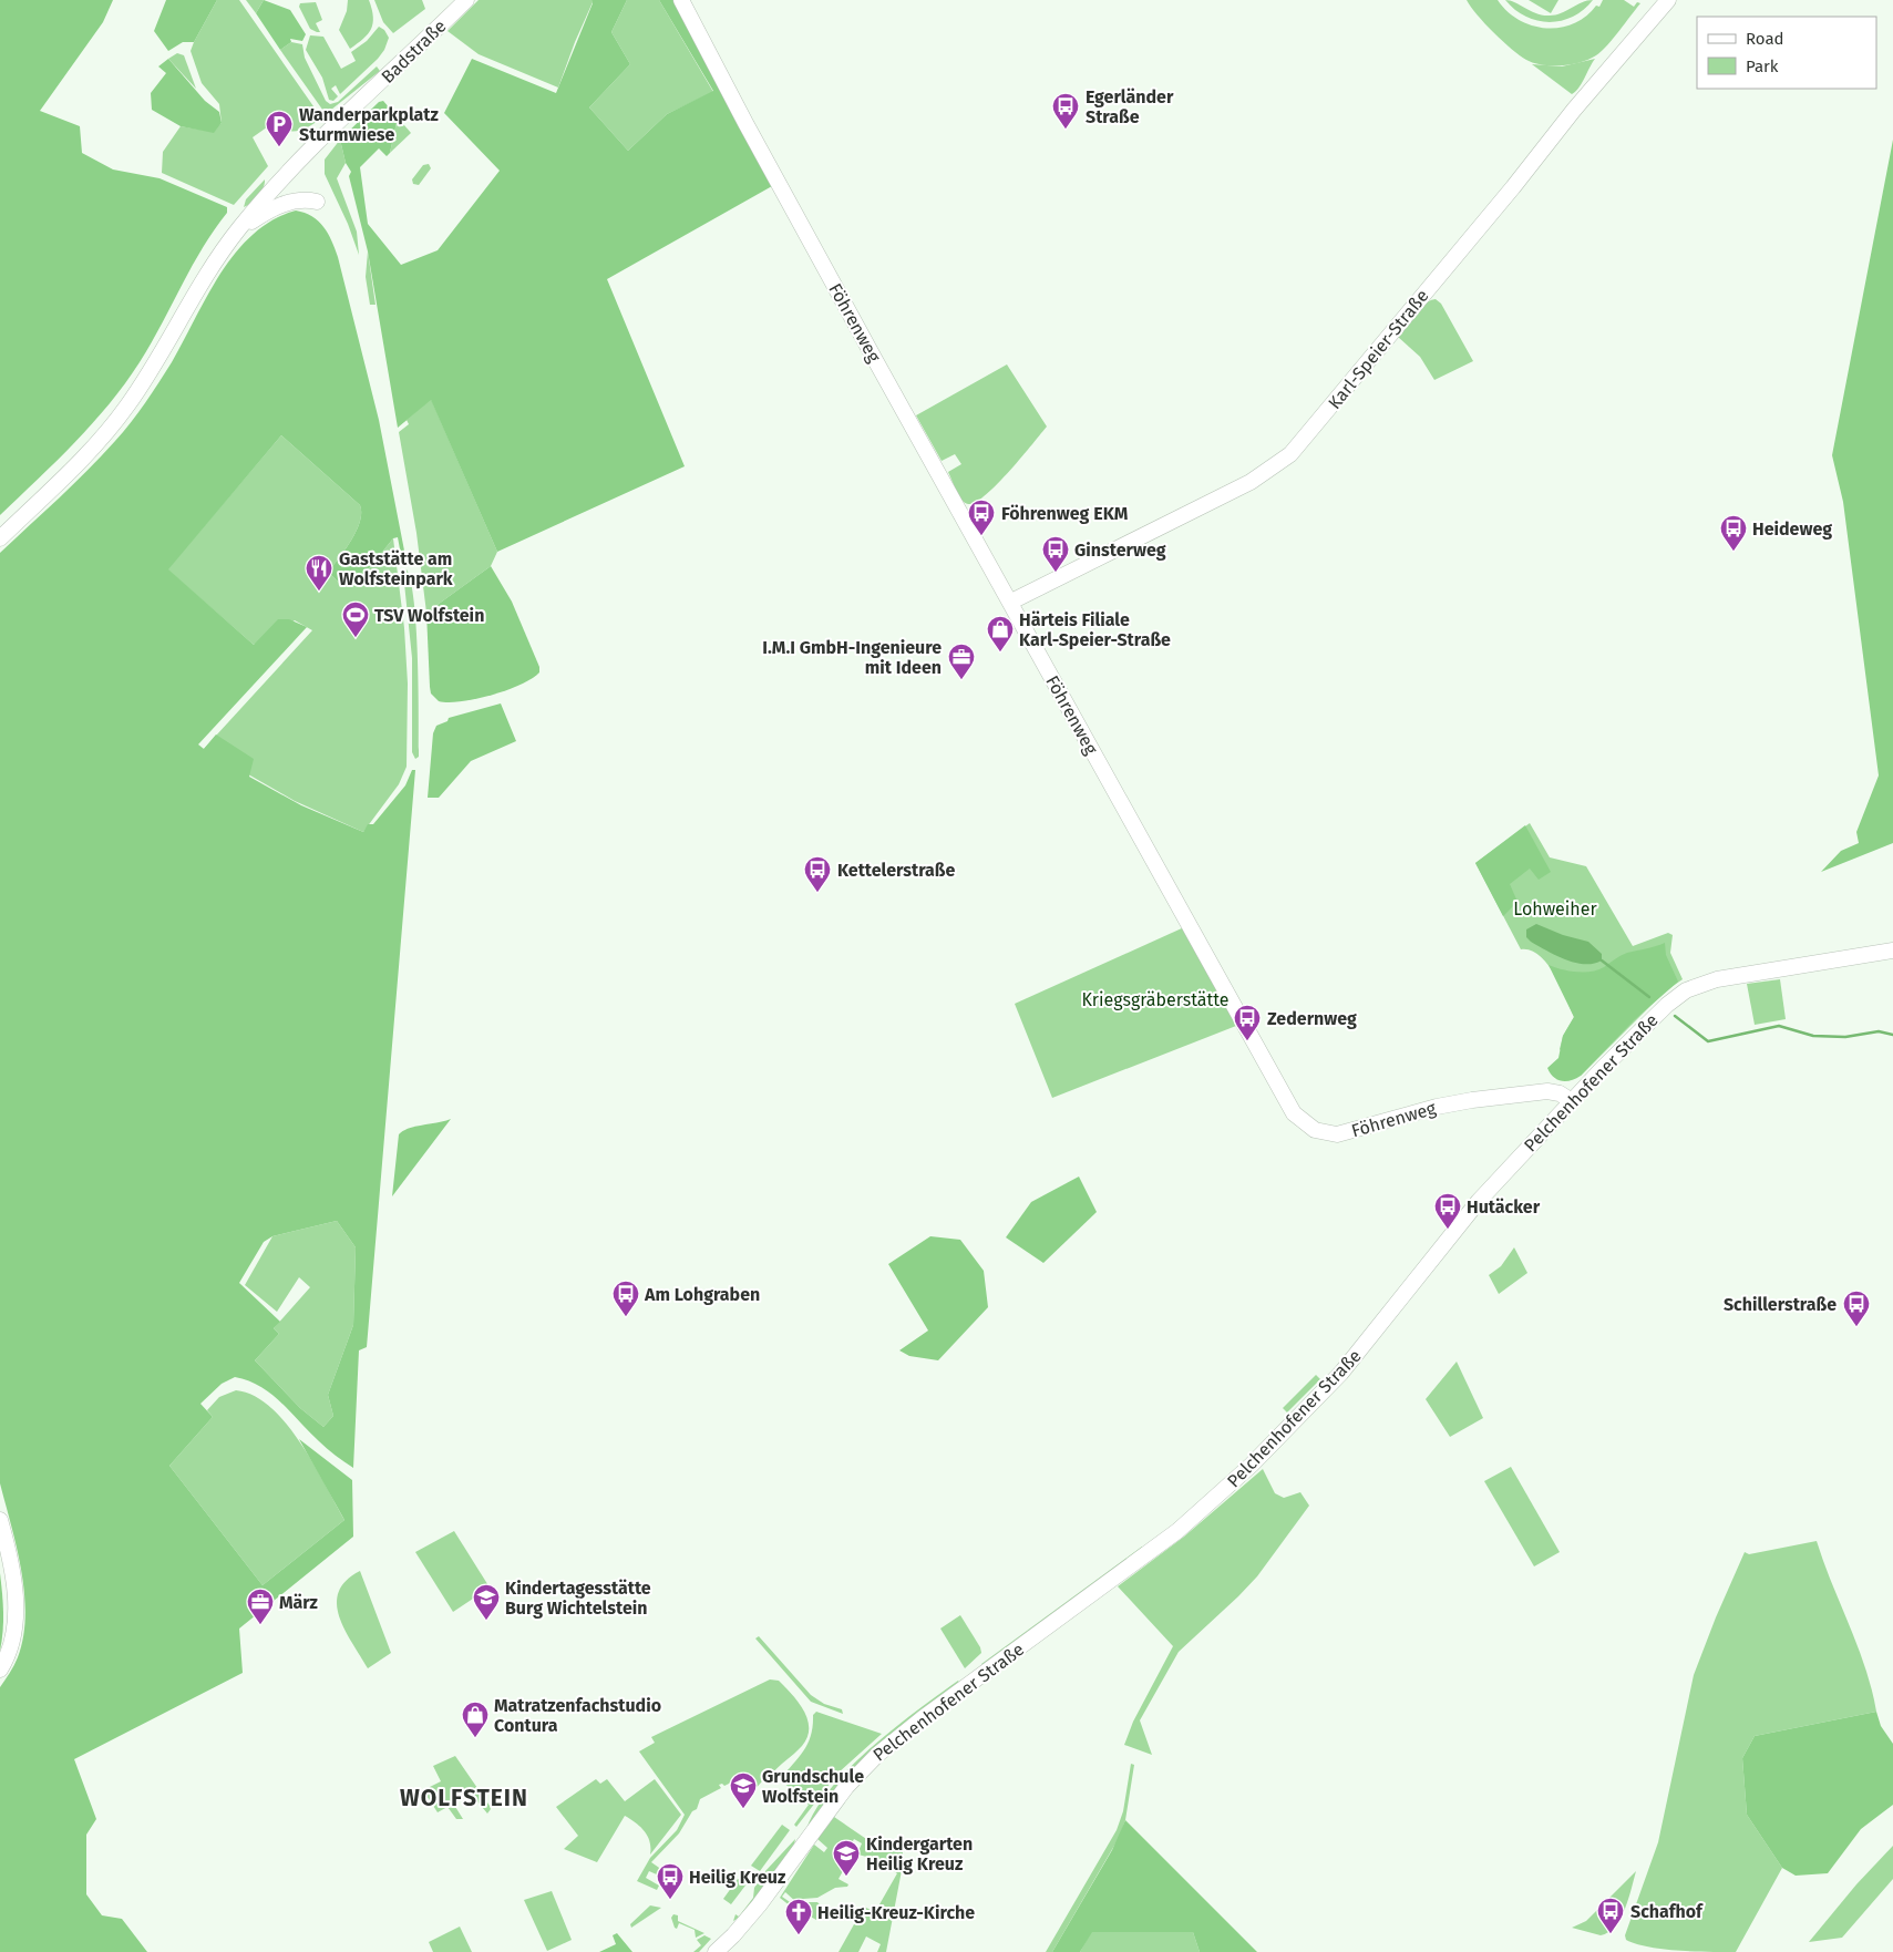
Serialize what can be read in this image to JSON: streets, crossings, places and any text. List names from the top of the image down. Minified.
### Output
{"streets":{"main road":["Badstraße","Föhrenweg","Karl-Speier-Straße","Pelchenhofener Straße"]},"crossings":[["Föhrenweg","Karl-Speier-Straße"],["Föhrenweg","Pelchenhofener Straße"]],"districts":["WOLFSTEIN"],"parks":["Lohweiher","Kriegsgräberstätte"],"places":{"bus stop":["Egerländer Straße","Föhrenweg EKM","Heideweg","Ginsterweg","Kettelerstraße","Zedernweg","Hutäcker","Am Lohgraben","Schillerstraße","Heilig Kreuz","Schafhof"],"parking":["Wanderparkplatz Sturmwiese"],"restaurant":["Gaststätte am Wolfsteinpark"],"sports":["TSV Wolfstein"],"shop":["Härteis Filiale Karl-Speier-Straße","Matratzenfachstudio Contura"],"office":["I.M.I GmbH-Ingenieure mit Ideen","März"],"school or university":["Kindertagesstätte Burg Wichtelstein","Grundschule Wolfstein","Kindergarten Heilig Kreuz"],"church":["Heilig-Kreuz-Kirche"]},"legend":["Road","Park"]}
